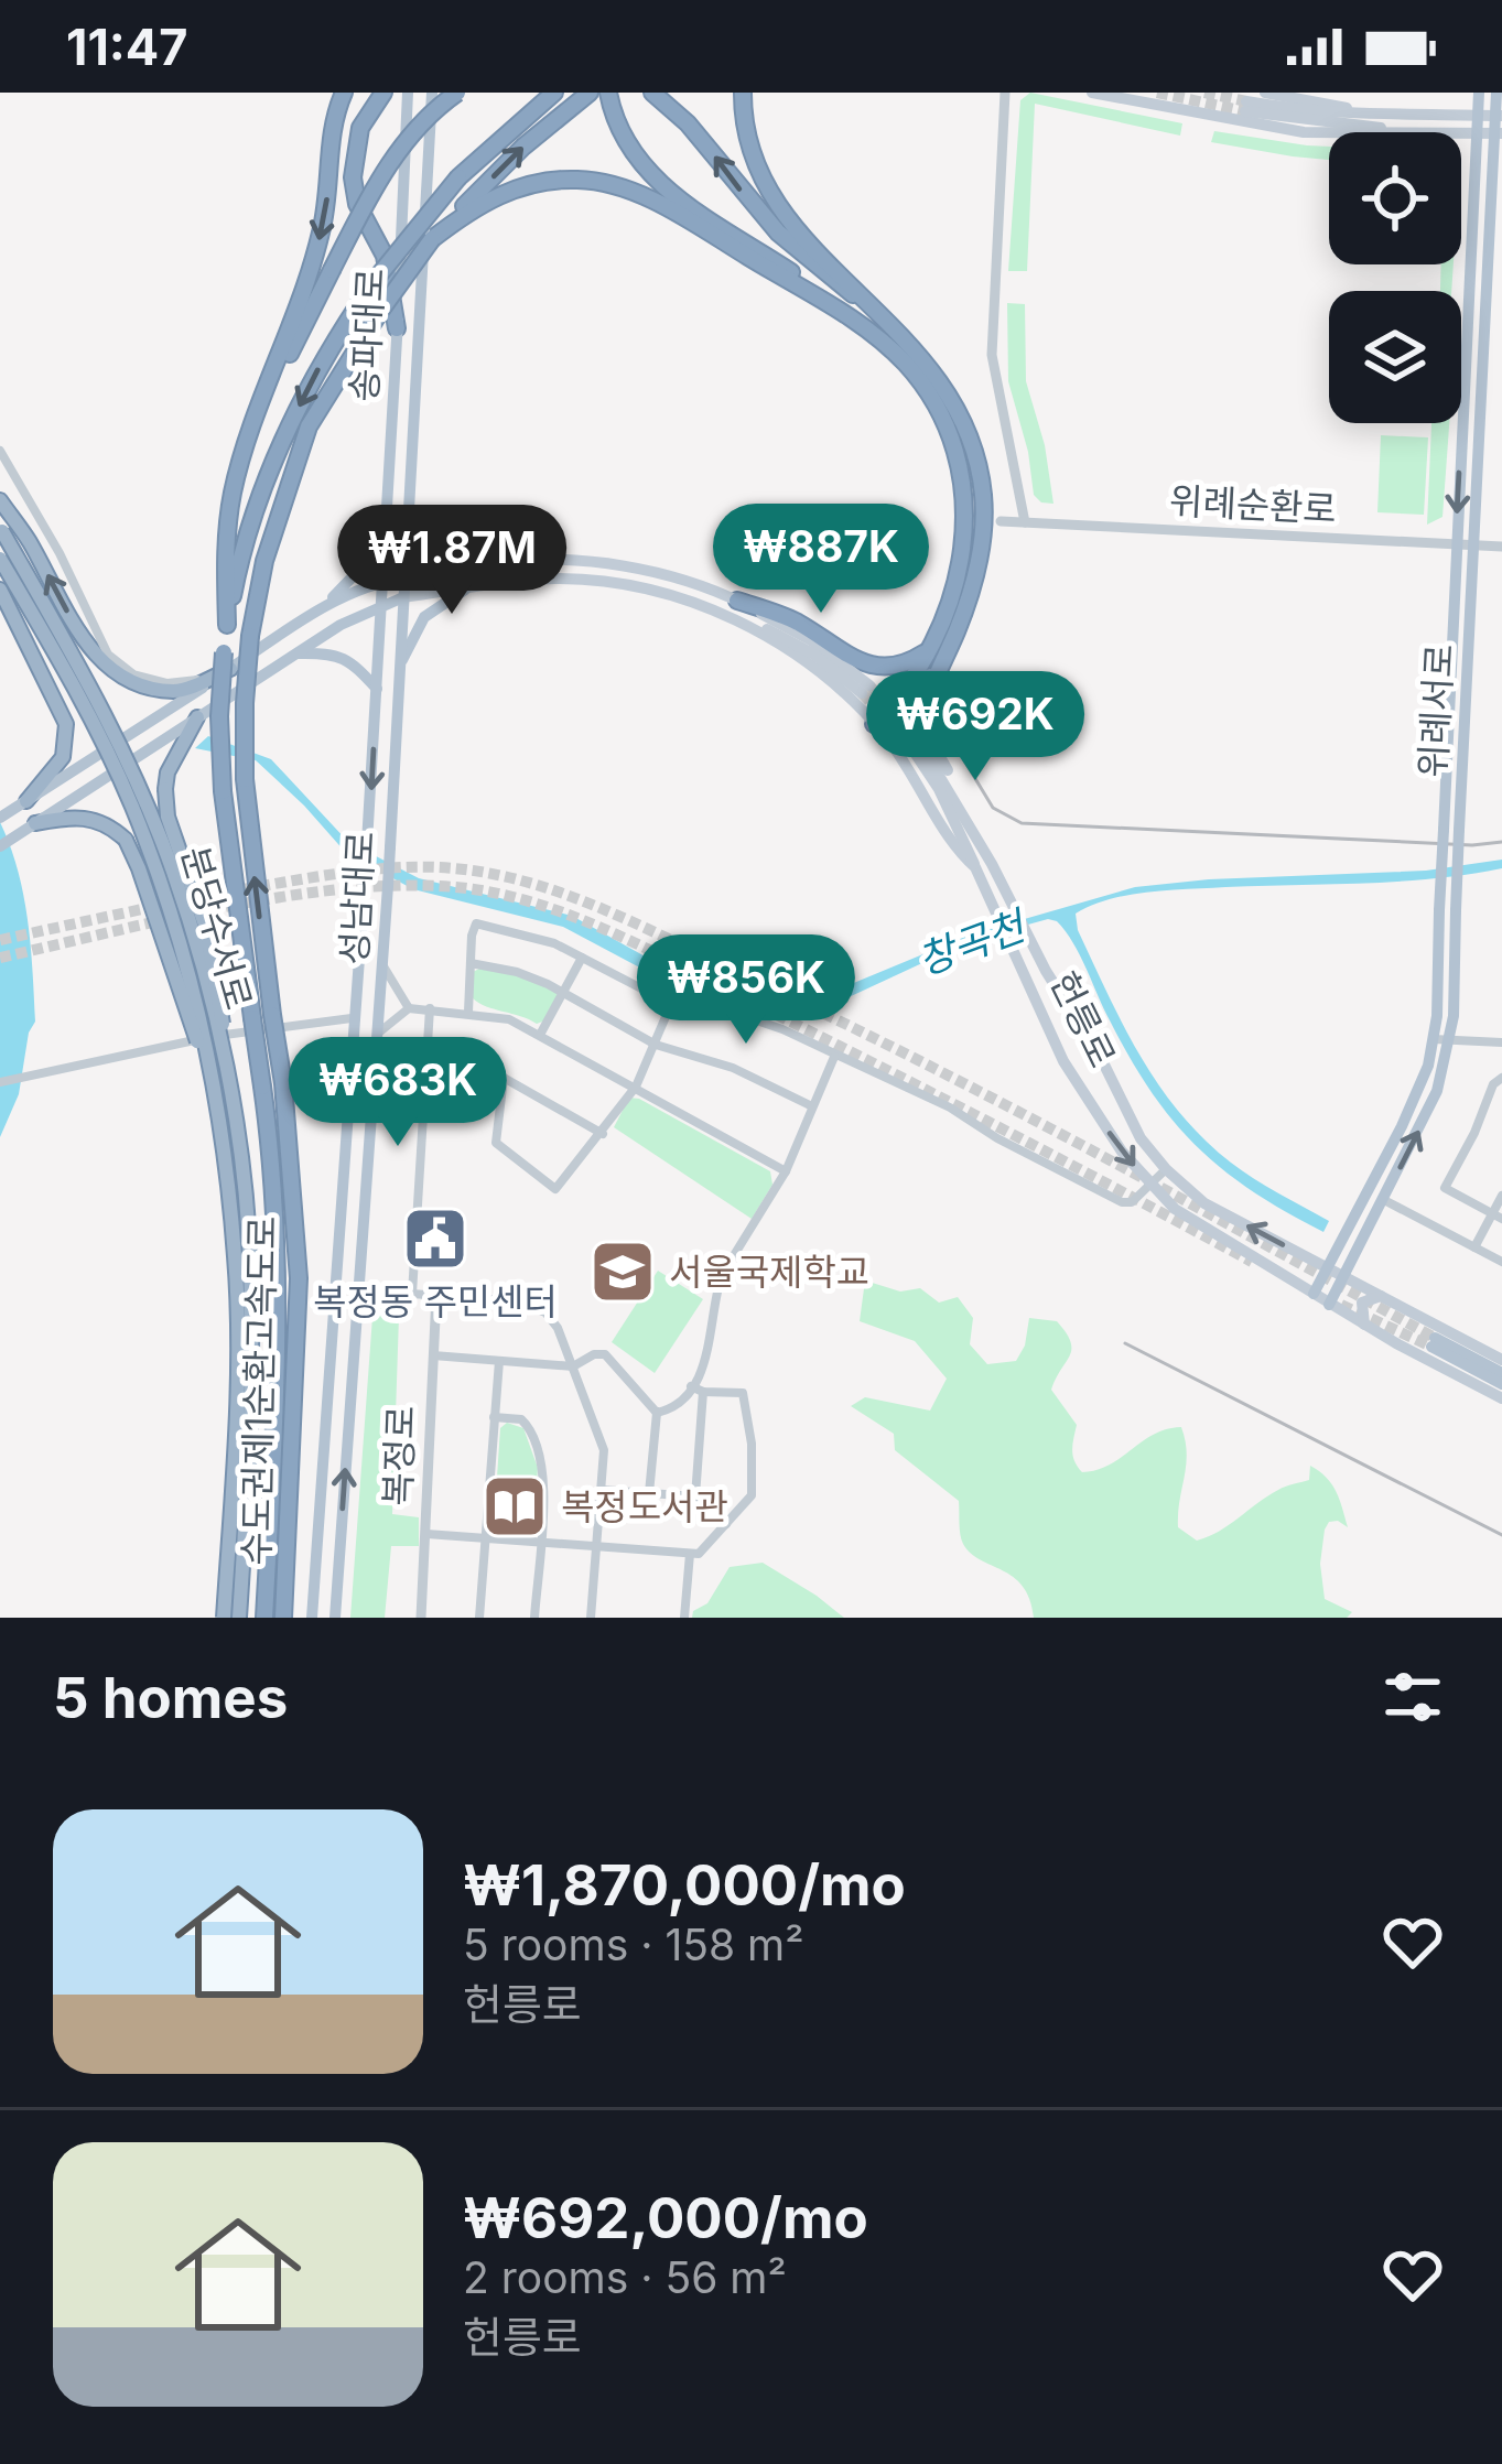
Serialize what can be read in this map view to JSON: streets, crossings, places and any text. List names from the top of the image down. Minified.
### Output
{"streets":{"highway":["분당수서로","수도권제1순환고속도로"],"main road":["송파대로","위례서로","성남대로","헌릉로"],"street":["위례순환로","복정로"]},"crossings":[["송파대로","성남대로"],["송파대로","헌릉로"],["위례순환로","위례서로"],["위례서로","헌릉로"],["성남대로","헌릉로"]],"water":["창곡천"],"places":{"public building":["복정동 주민센터"],"school or university":["서울국제학교"],"library":["복정도서관"]},"page":{"status":"11:47","price":["₩887K","₩1.87M","₩692K","₩856K","₩683K"],"heading":"5 homes","list":[{"name":"₩1,870,000/mo","note":"5 rooms · 158 m² · 헌릉로"},{"name":"₩692,000/mo","note":"2 rooms · 56 m² · 헌릉로"}]}}
